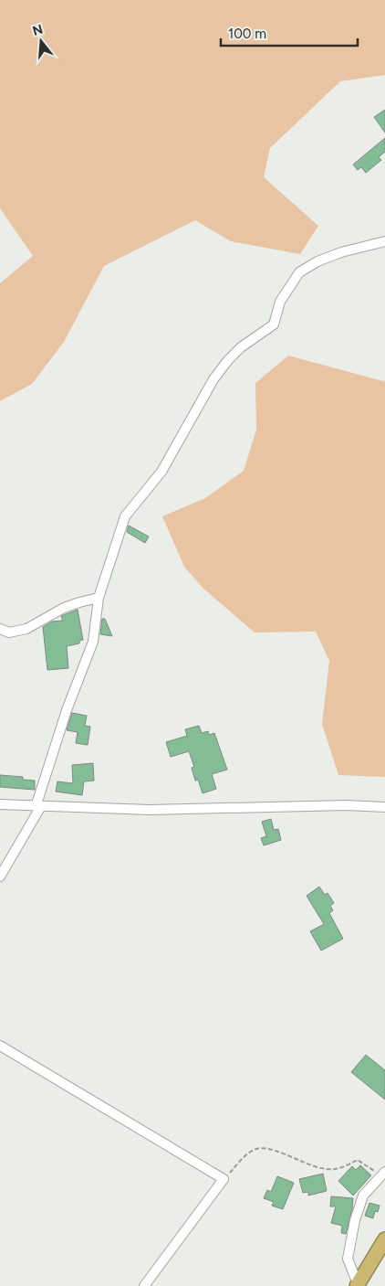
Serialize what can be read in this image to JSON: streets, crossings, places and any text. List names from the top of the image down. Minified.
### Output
{"scale_bar":"100 m","north":"top"}
